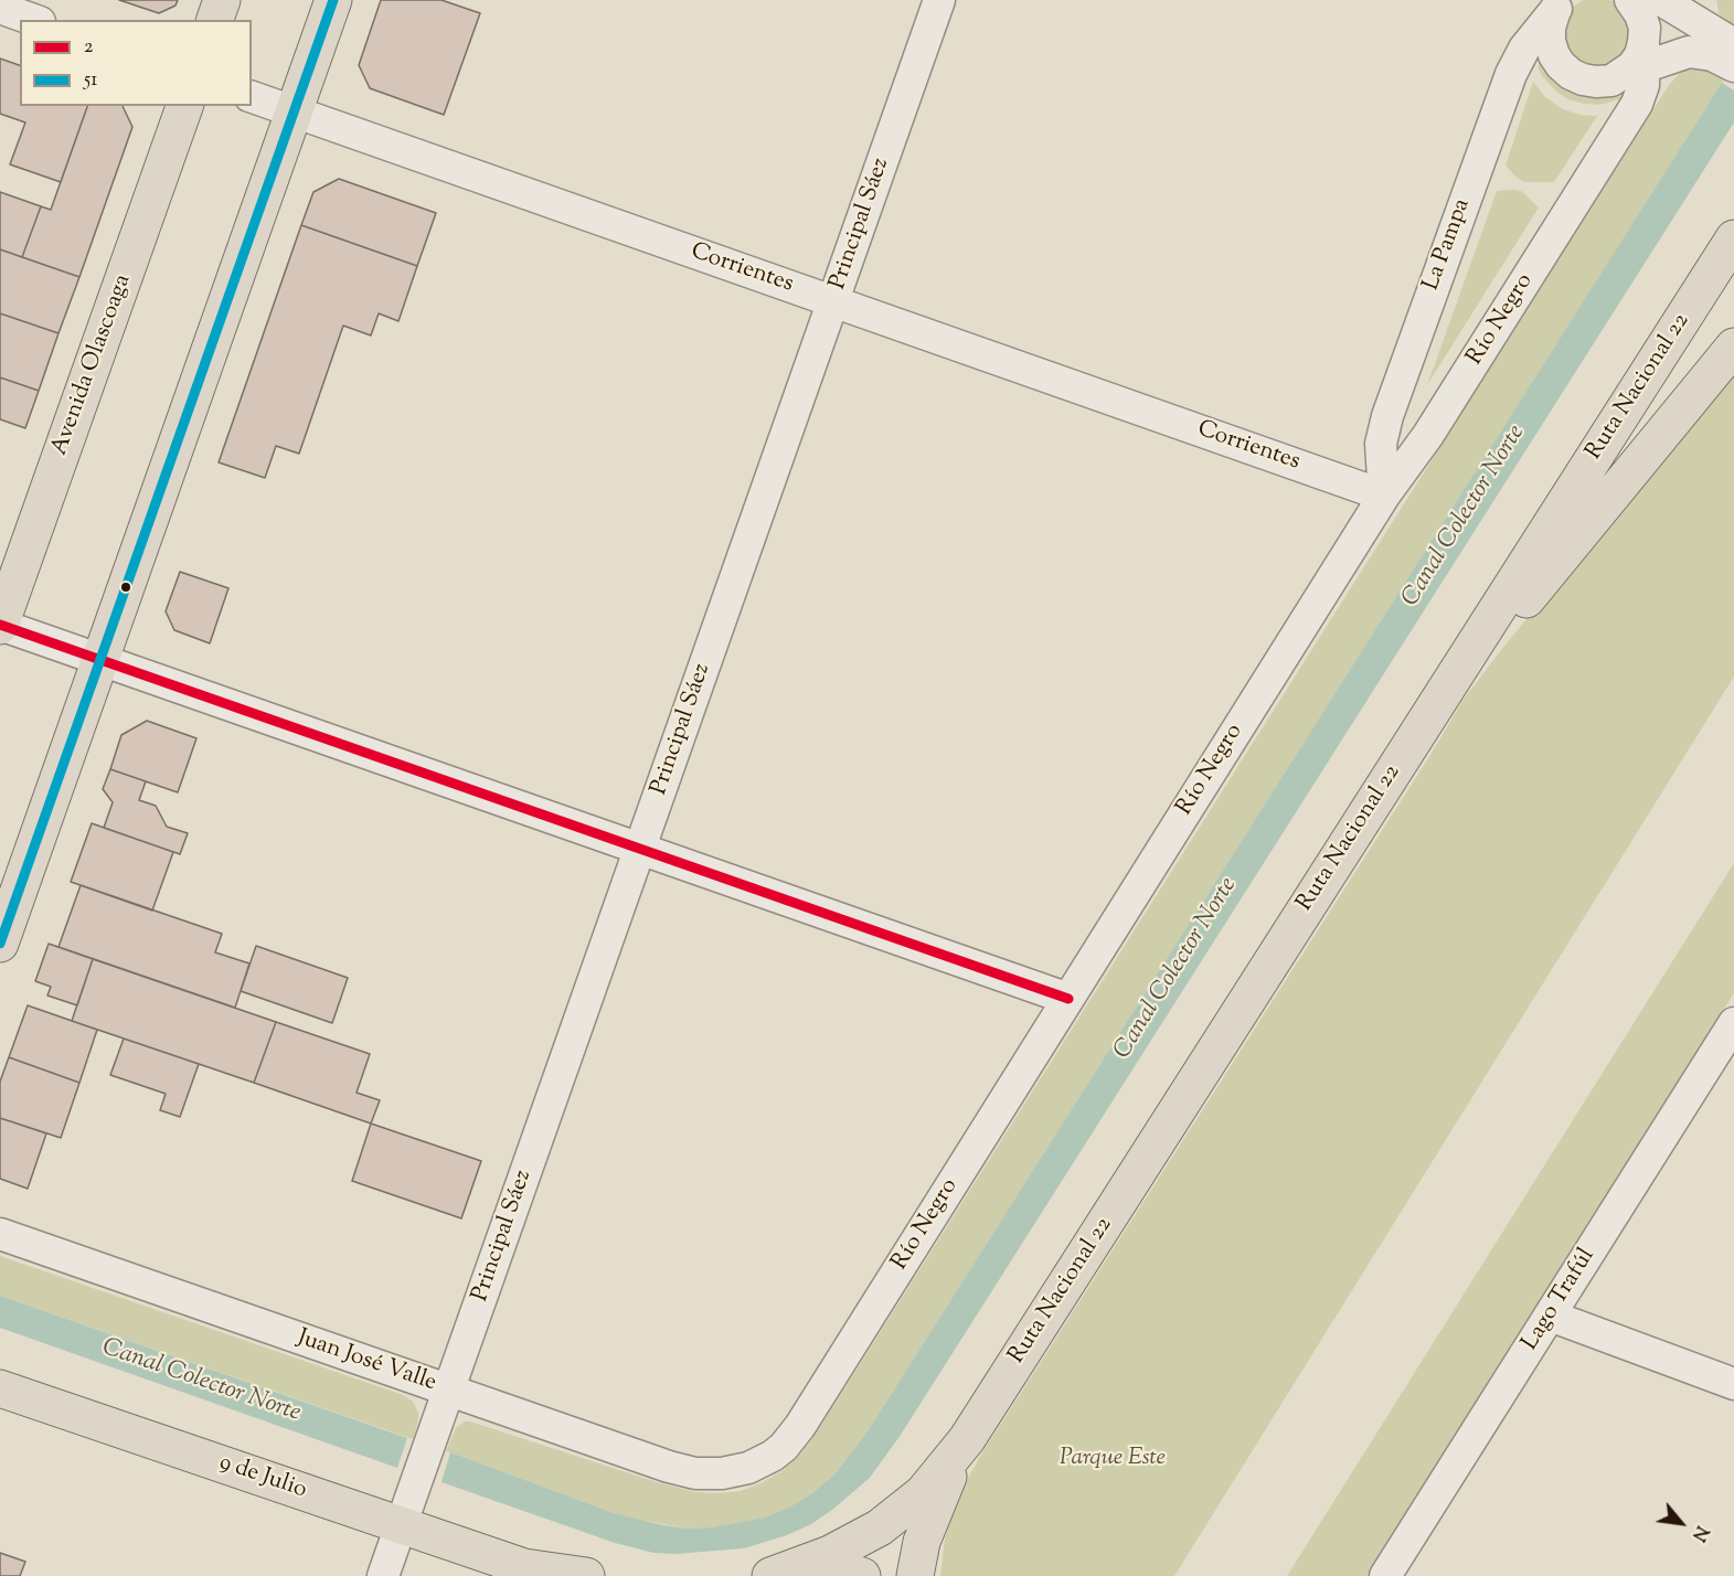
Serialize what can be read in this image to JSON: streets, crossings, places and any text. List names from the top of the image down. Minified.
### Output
{"streets":{"main road":["Avenida Olascoaga","Ruta Nacional 22","9 de Julio"],"street":["Principal Sáez","La Pampa","Corrientes","Río Negro","Lago Trafúl","Juan José Valle"]},"crossings":[["Principal Sáez","Corrientes"],["Principal Sáez","Juan José Valle"],["Principal Sáez","9 de Julio"],["La Pampa","Corrientes"],["La Pampa","Río Negro"],["Corrientes","Río Negro"],["Río Negro","Juan José Valle"]],"water":["Canal Colector Norte"],"parks":["Parque Este"],"lines":["transit line 51","transit line 2"],"legend":["2","51"],"north":"bottom right"}
